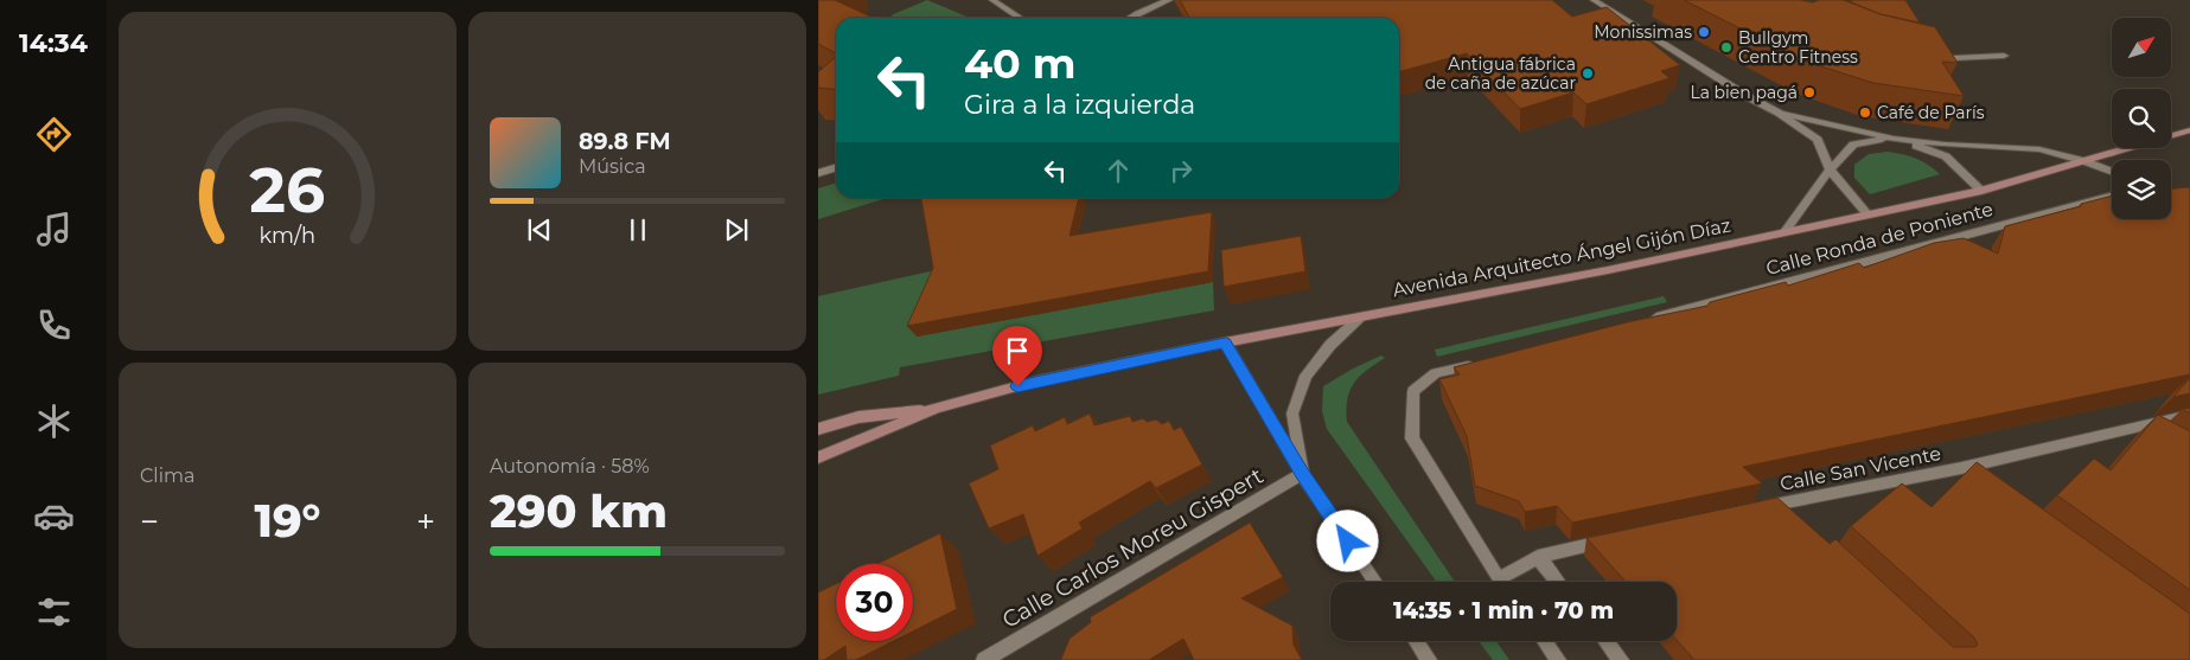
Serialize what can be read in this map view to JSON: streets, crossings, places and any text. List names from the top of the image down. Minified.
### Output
{"streets":{"main road":["Avenida Arquitecto Ángel Gijón Díaz"],"street":["Calle Ronda de Poniente","Calle San Vicente","Calle Carlos Moreu Gispert"]},"places":["Monissimas","Bullgym Centro Fitness","Antigua fábrica de caña de azúcar","La bien pagá","Café de París"],"north":"top right","page":{"tabs":"14:34","turn":["40 m","Gira a la izquierda"],"song":["89.8 FM","Música"],"tile":["Clima",["Autonomía · 58%","290 km"]],"heat":["−","19°","+"],"limit":"30","trip":"14:35 · 1 min · 70 m","gauge":["26","km/h"]}}
